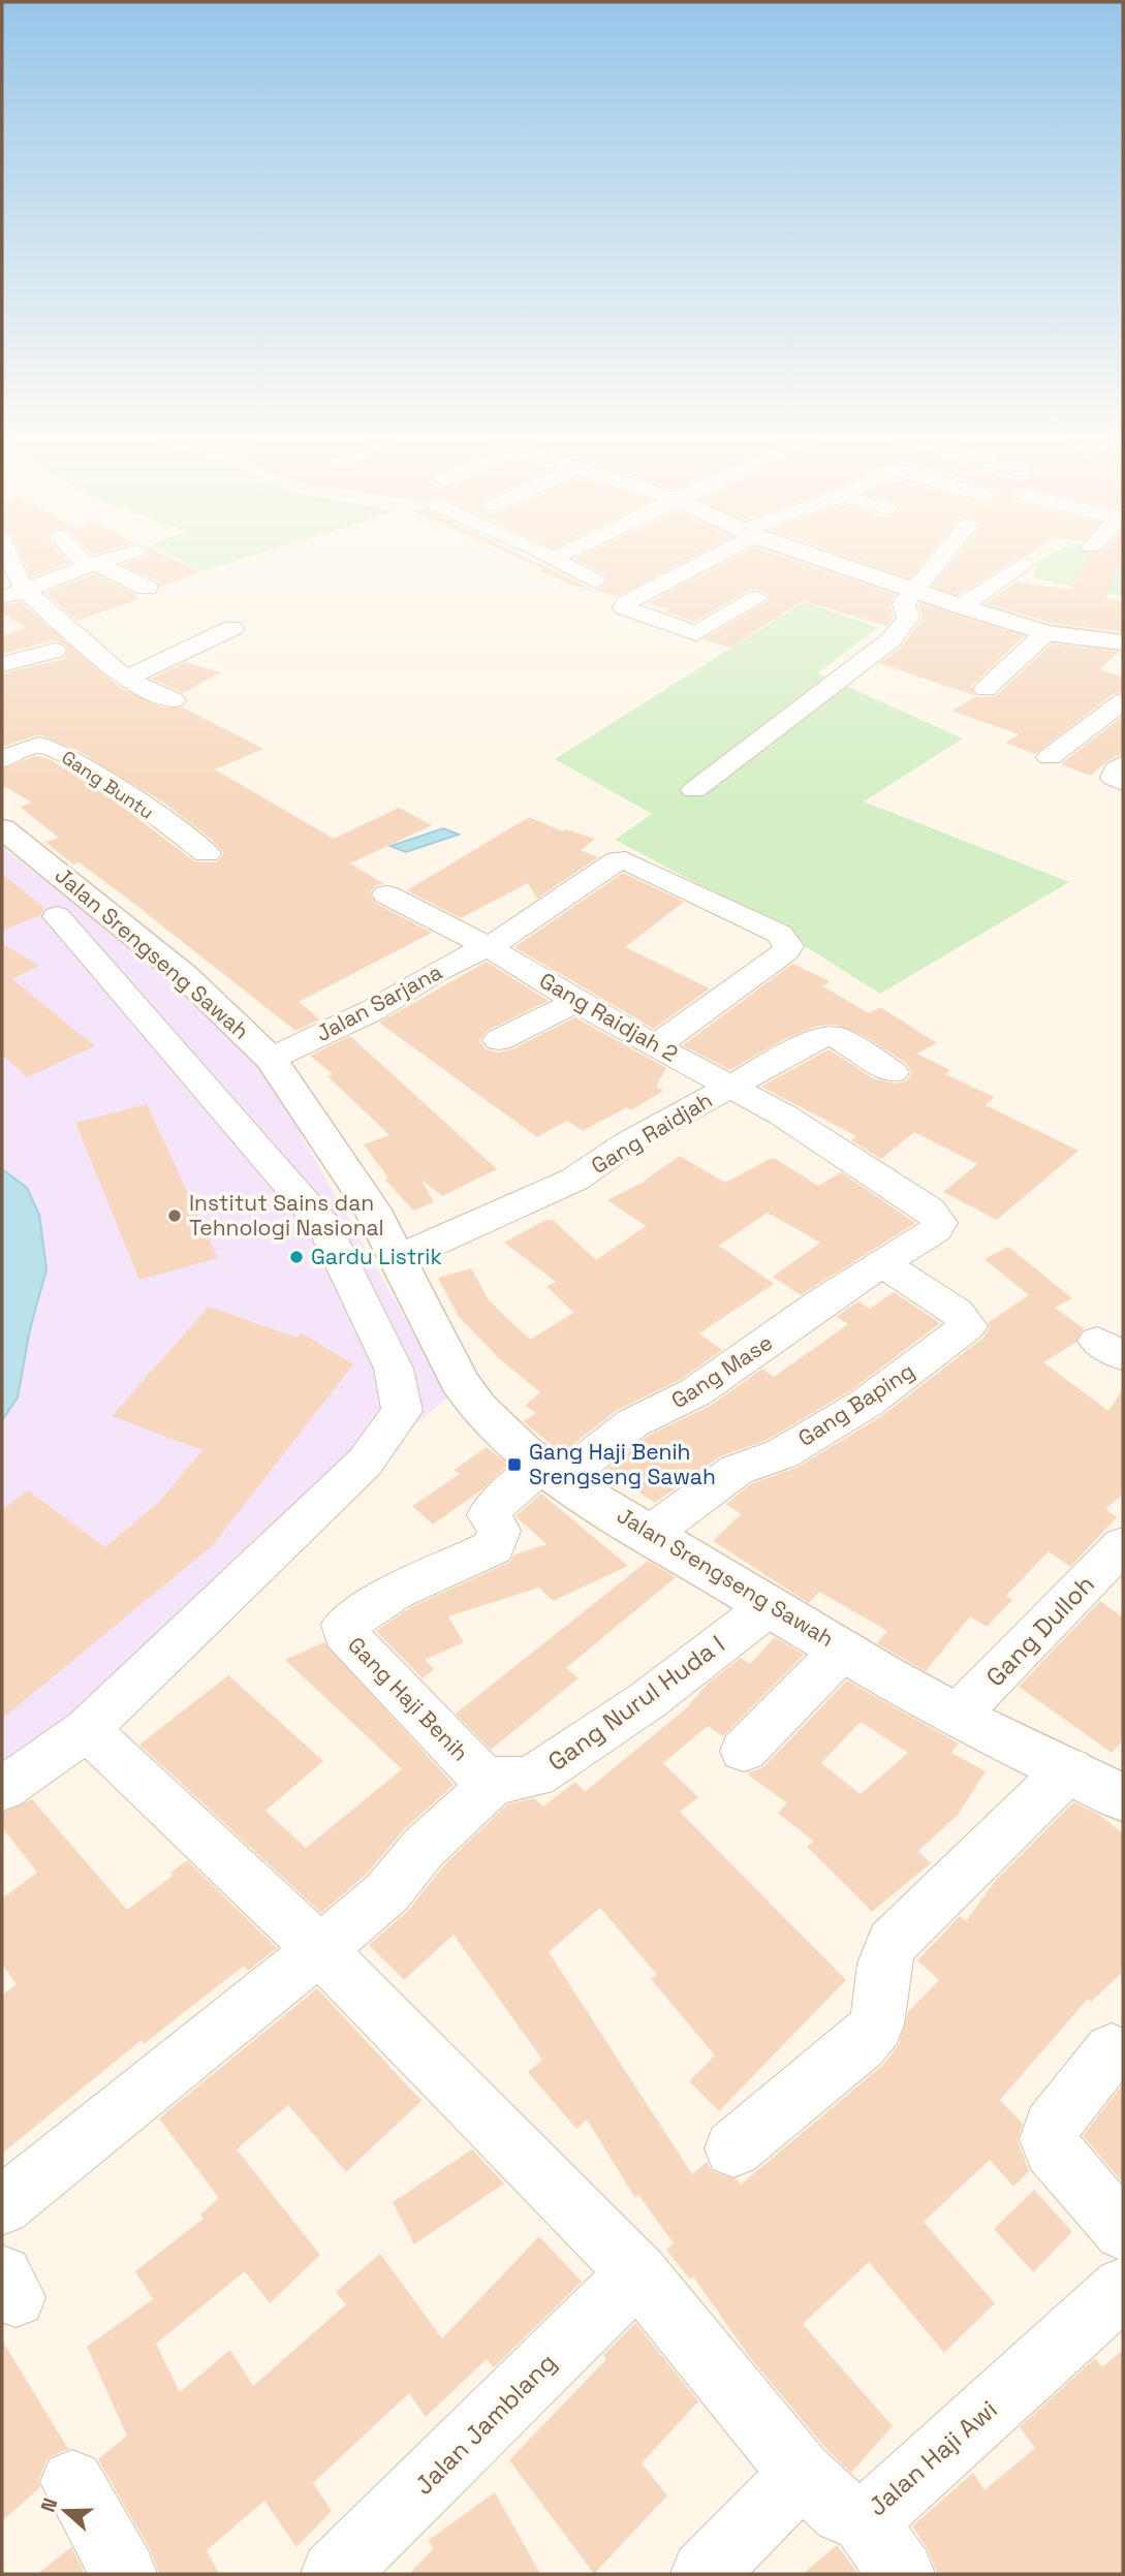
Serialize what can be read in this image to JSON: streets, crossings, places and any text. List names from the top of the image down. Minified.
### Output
{"streets":{"street":["Gang Buntu","Jalan Srengseng Sawah","Jalan Sarjana","Gang Raidjah 2","Gang Raidjah","Gang Mase","Gang Baping","Gang Dulloh","Gang Haji Benih","Gang Nurul Huda I","Jalan Jamblang","Jalan Haji Awi"]},"crossings":[["Jalan Srengseng Sawah","Jalan Sarjana"],["Jalan Srengseng Sawah","Gang Raidjah"],["Jalan Srengseng Sawah","Gang Mase"],["Jalan Srengseng Sawah","Gang Baping"],["Jalan Srengseng Sawah","Gang Dulloh"],["Jalan Srengseng Sawah","Gang Haji Benih"],["Jalan Srengseng Sawah","Gang Nurul Huda I"],["Jalan Sarjana","Gang Raidjah 2"],["Gang Raidjah 2","Gang Raidjah"],["Gang Raidjah","Gang Mase"],["Gang Raidjah","Gang Baping"],["Gang Mase","Gang Baping"],["Gang Mase","Gang Haji Benih"],["Gang Haji Benih","Gang Nurul Huda I"],["Jalan Jamblang","Jalan Haji Awi"]],"places":{"other":["Institut Sains dan Tehnologi Nasional","Gardu Listrik"],"transit":["Gang Haji Benih Srengseng Sawah"]},"north":"left"}
